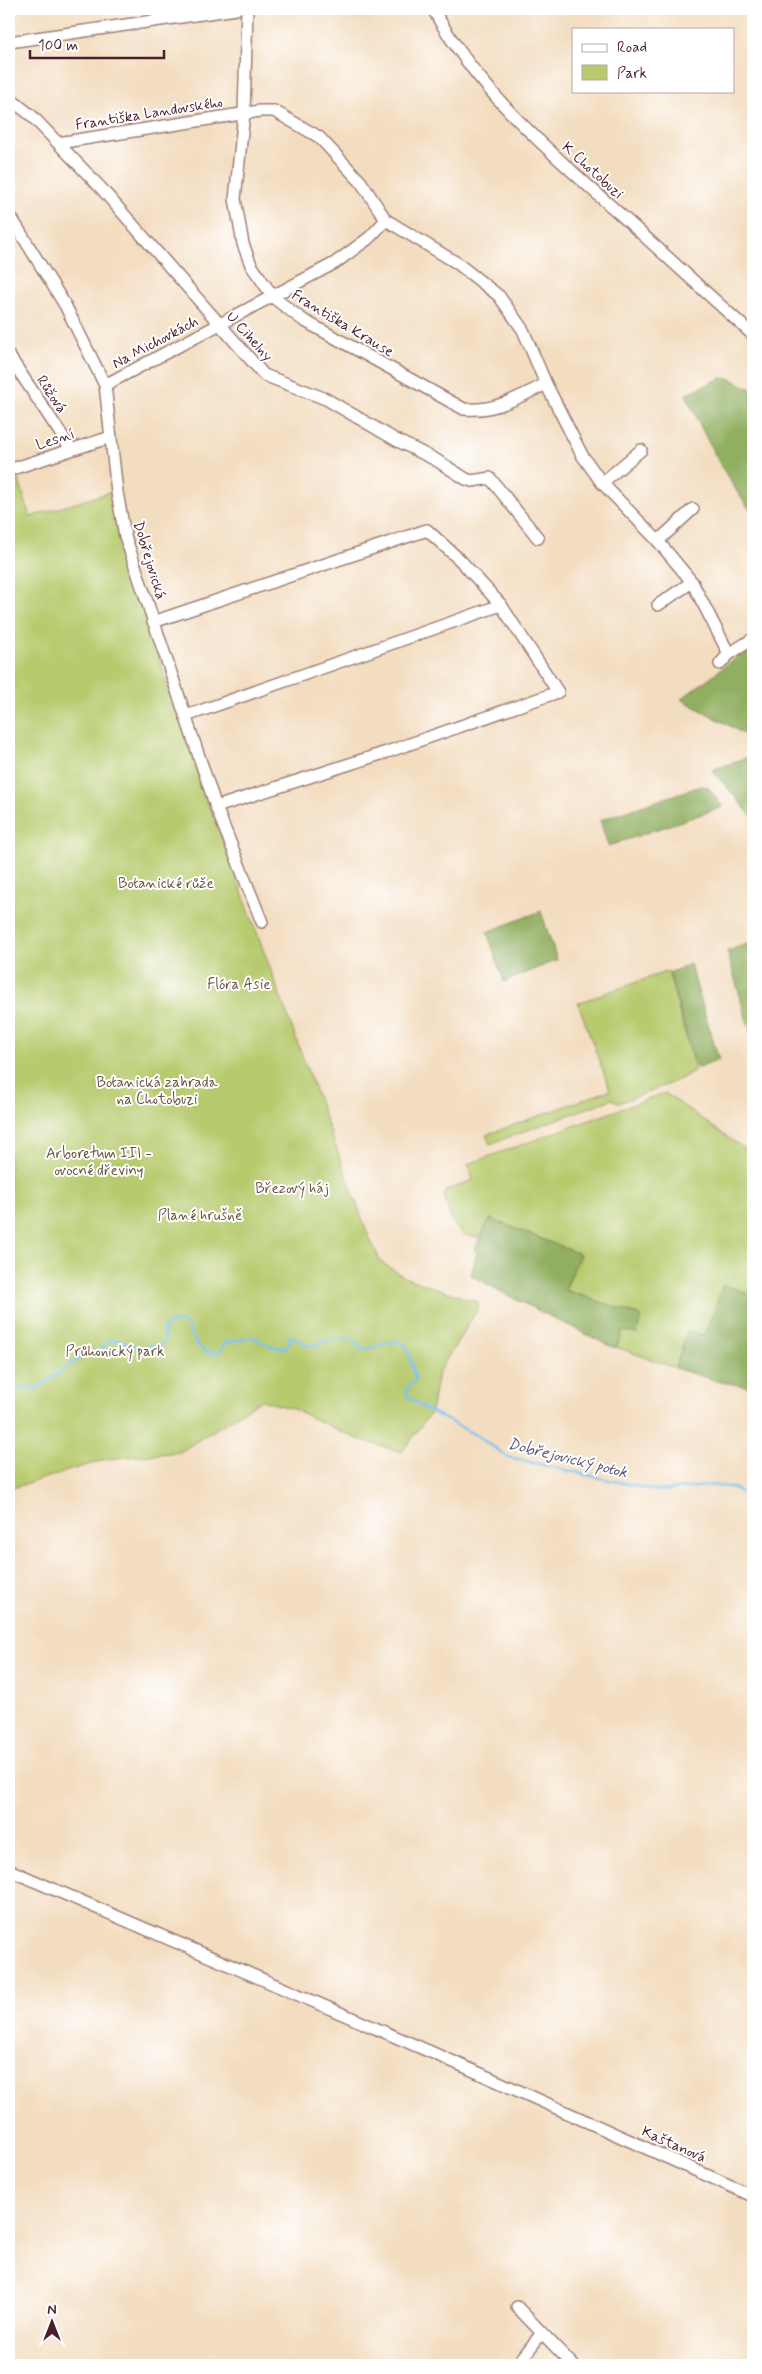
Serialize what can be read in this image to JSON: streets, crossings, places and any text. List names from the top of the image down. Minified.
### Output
{"streets":{"street":["Františka Landovského","K Chotobuzi","Františka Krause","U Cihelny","Na Michovkách","Růžová","Lesní","Dobřejovická","Kaštanová"]},"crossings":[["Františka Landovského","Františka Krause"],["Františka Landovského","U Cihelny"],["Františka Landovského","Na Michovkách"],["Františka Krause","Na Michovkách"],["U Cihelny","Na Michovkách"],["Na Michovkách","Dobřejovická"],["Růžová","Lesní"],["Lesní","Dobřejovická"]],"water":["Dobřejovický potok"],"parks":["Botanické růže","Flóra Asie","Botanická zahrada na Chotobuzi","Arboretum III - ovocné dřeviny","Březový háj","Plané hrušně","Průhonický park"],"legend":["Road","Park"],"scale_bar":"100 m","north":"top"}
